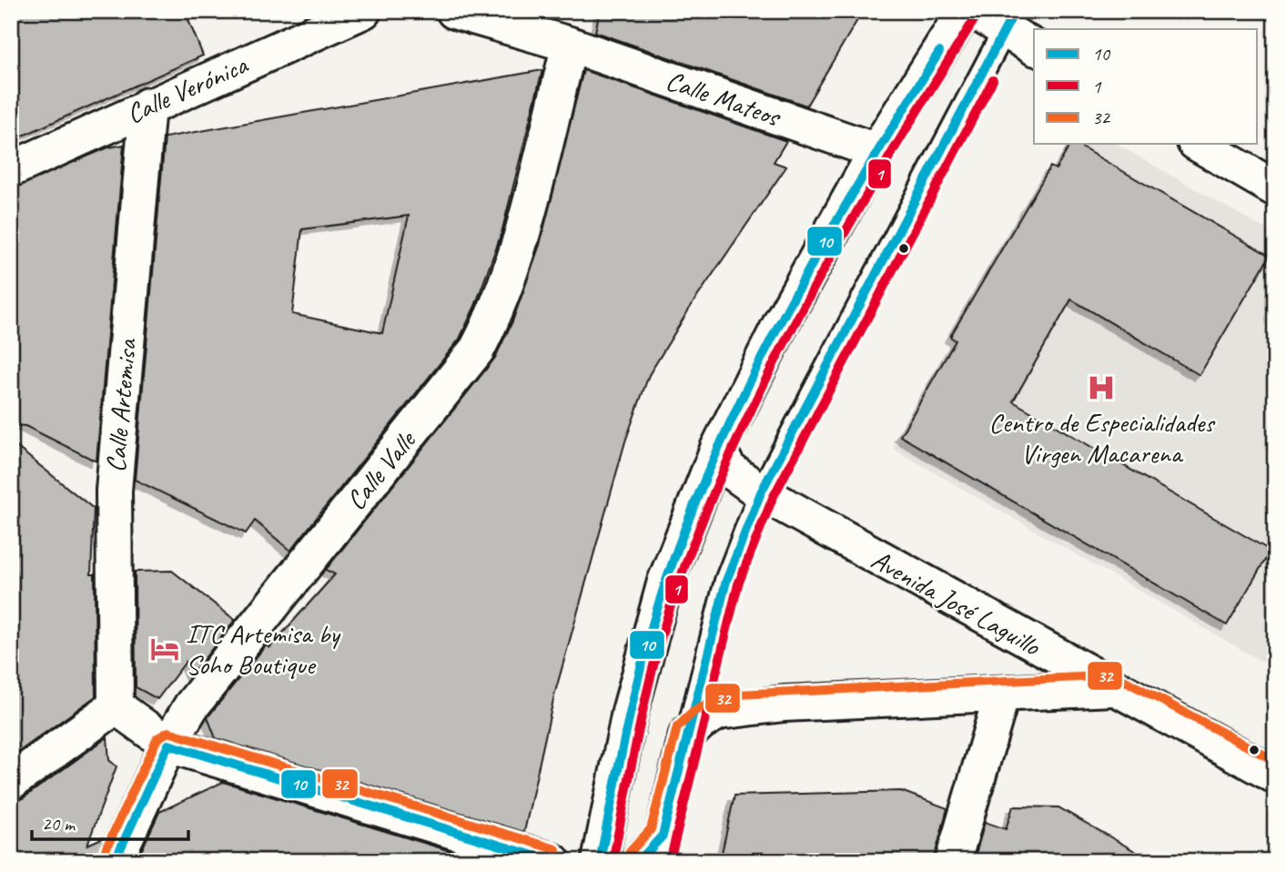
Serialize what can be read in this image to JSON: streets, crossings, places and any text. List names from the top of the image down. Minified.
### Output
{"streets":{"street":["Calle Verónica","Calle Mateos","Calle Artemisa","Calle Valle","Avenida José Laguillo"]},"crossings":[["Calle Verónica","Calle Artemisa"],["Calle Mateos","Calle Valle"]],"places":{"hospital":["Centro de Especialidades Virgen Macarena"],"hotel":["ITC Artemisa by Soho Boutique"]},"lines":["transit line 10","transit line 1","transit line 32"],"legend":["10","1","32"],"scale_bar":"20 m"}
